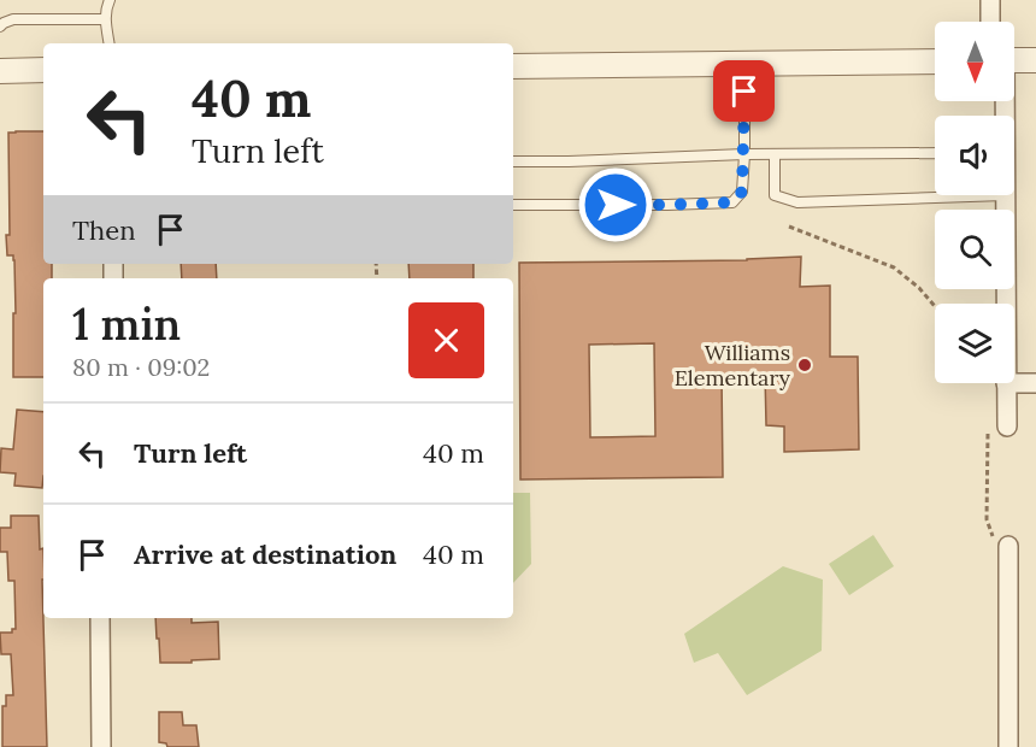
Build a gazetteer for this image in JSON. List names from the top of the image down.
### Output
{
  "places": ["Williams Elementary"],
  "north": "bottom",
  "page": {
    "turn": ["40 m", "Turn left"],
    "then": "Then",
    "heading": ["1 min", "80 m · 09:02"],
    "list": [
      {
        "name": "Turn left",
        "value": "40 m"
      },
      {
        "name": "Arrive at destination",
        "value": "40 m"
      }
    ]
  }
}
